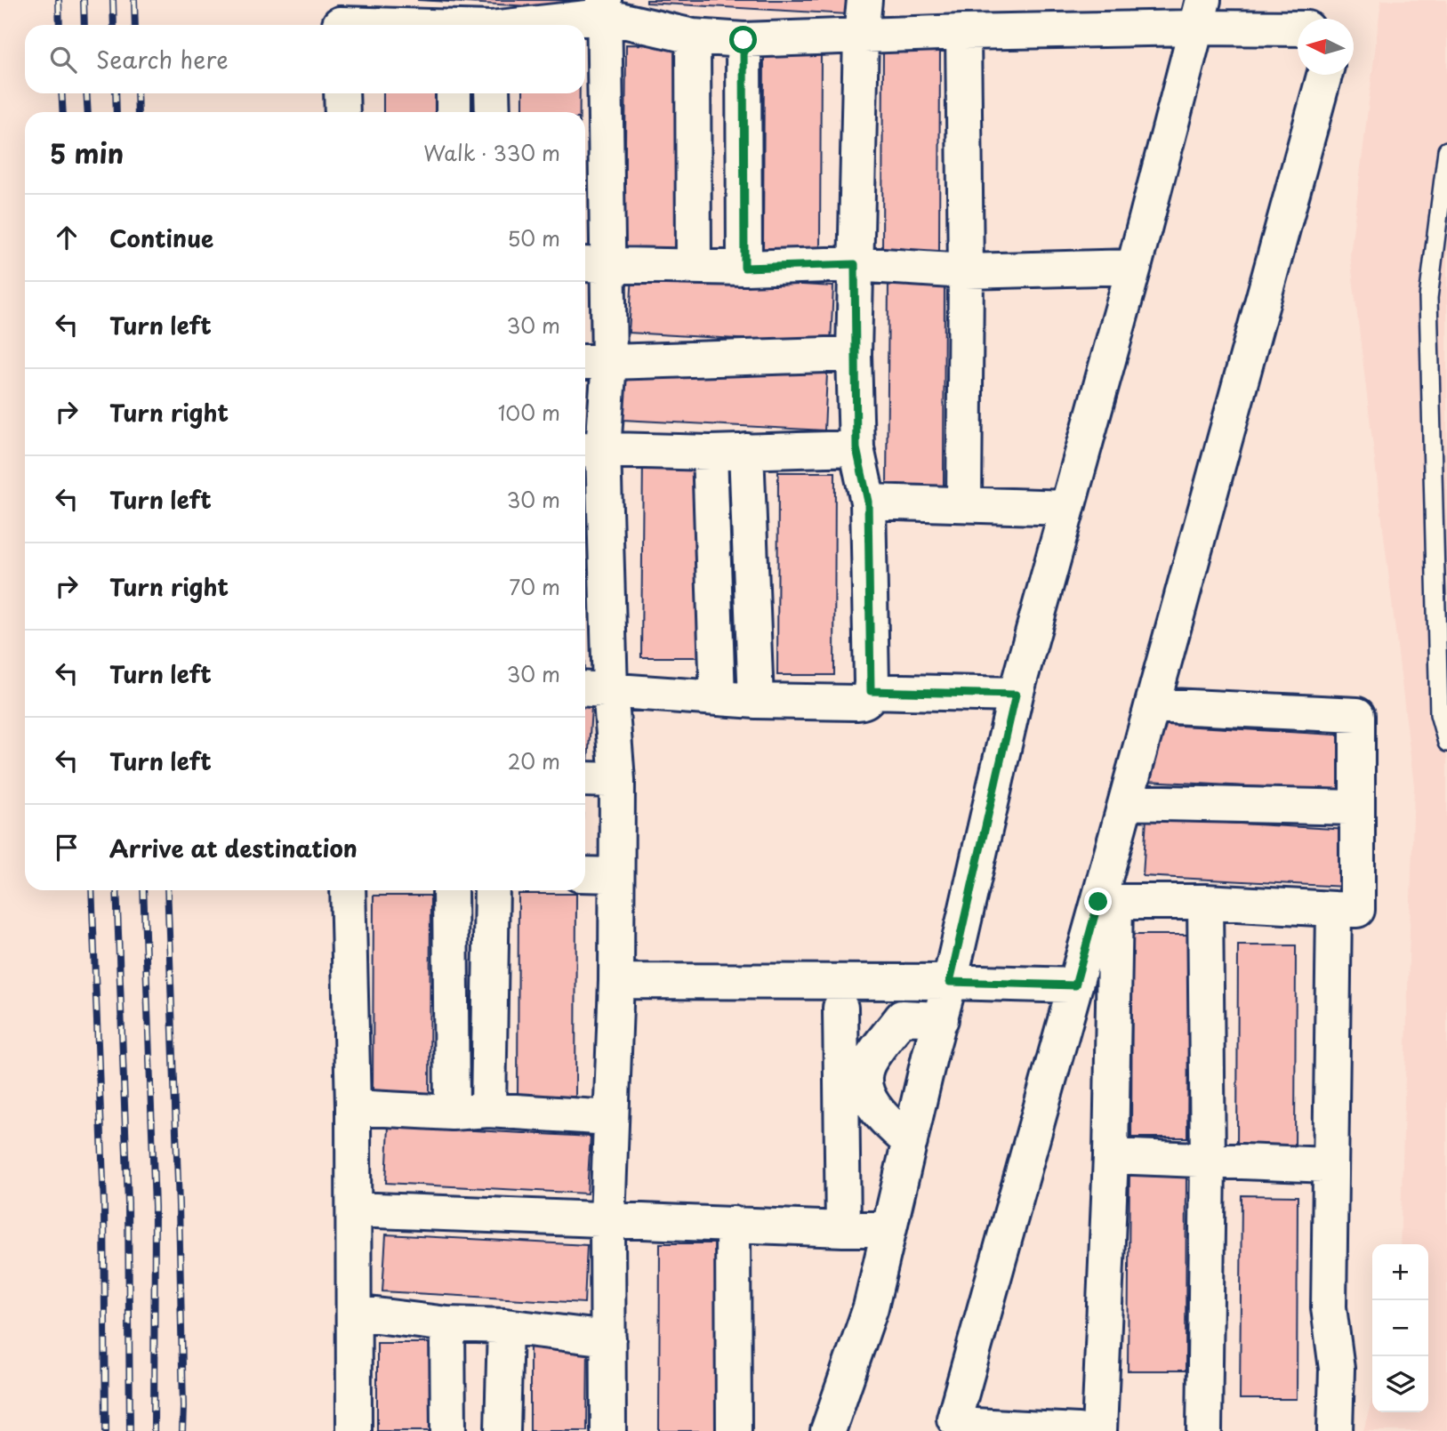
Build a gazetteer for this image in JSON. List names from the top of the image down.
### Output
{
  "north": "left",
  "page": {
    "search": "Search here",
    "heading": ["5 min", "Walk · 330 m"],
    "list": [
      ["Continue", "50 m"],
      ["Turn left", "30 m"],
      ["Turn right", "100 m"],
      ["Turn left", "30 m"],
      ["Turn right", "70 m"],
      ["Turn left", "30 m"],
      ["Turn left", "20 m"],
      "Arrive at destination"
    ],
    "map_buttons": ["+", "−"]
  }
}
